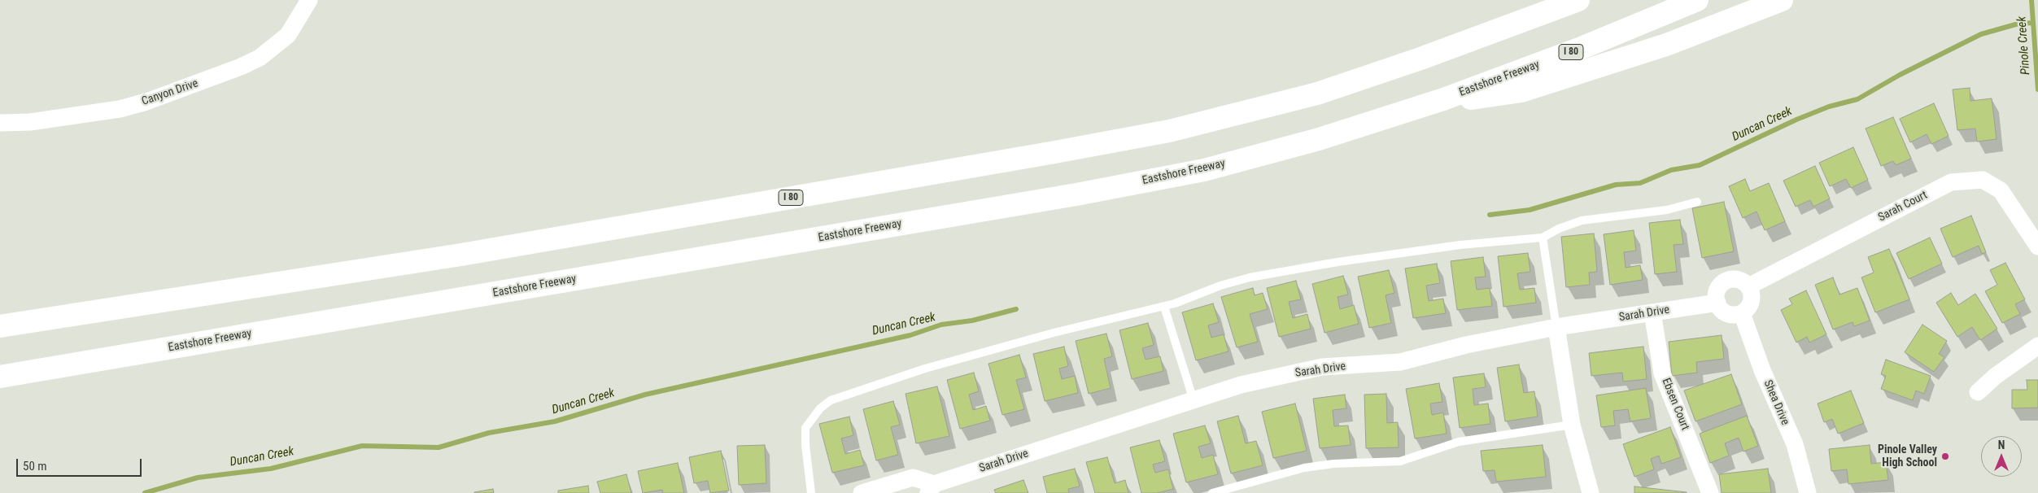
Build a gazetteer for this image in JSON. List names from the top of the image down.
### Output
{
  "streets": {
    "highway": ["I 80", "Eastshore Freeway"],
    "street": [
      "Canyon Drive",
      "Sarah Court",
      "Sarah Drive",
      "Shea Drive",
      "Ebsen Court"
    ]
  },
  "crossings": [
    ["Sarah Court", "Sarah Drive"],
    ["Sarah Court", "Shea Drive"],
    ["Sarah Drive", "Shea Drive"],
    ["Sarah Drive", "Ebsen Court"]
  ],
  "water": ["Pinole Creek", "Duncan Creek"],
  "places": ["Pinole Valley High School"],
  "scale_bar": "50 m",
  "north": "top"
}
